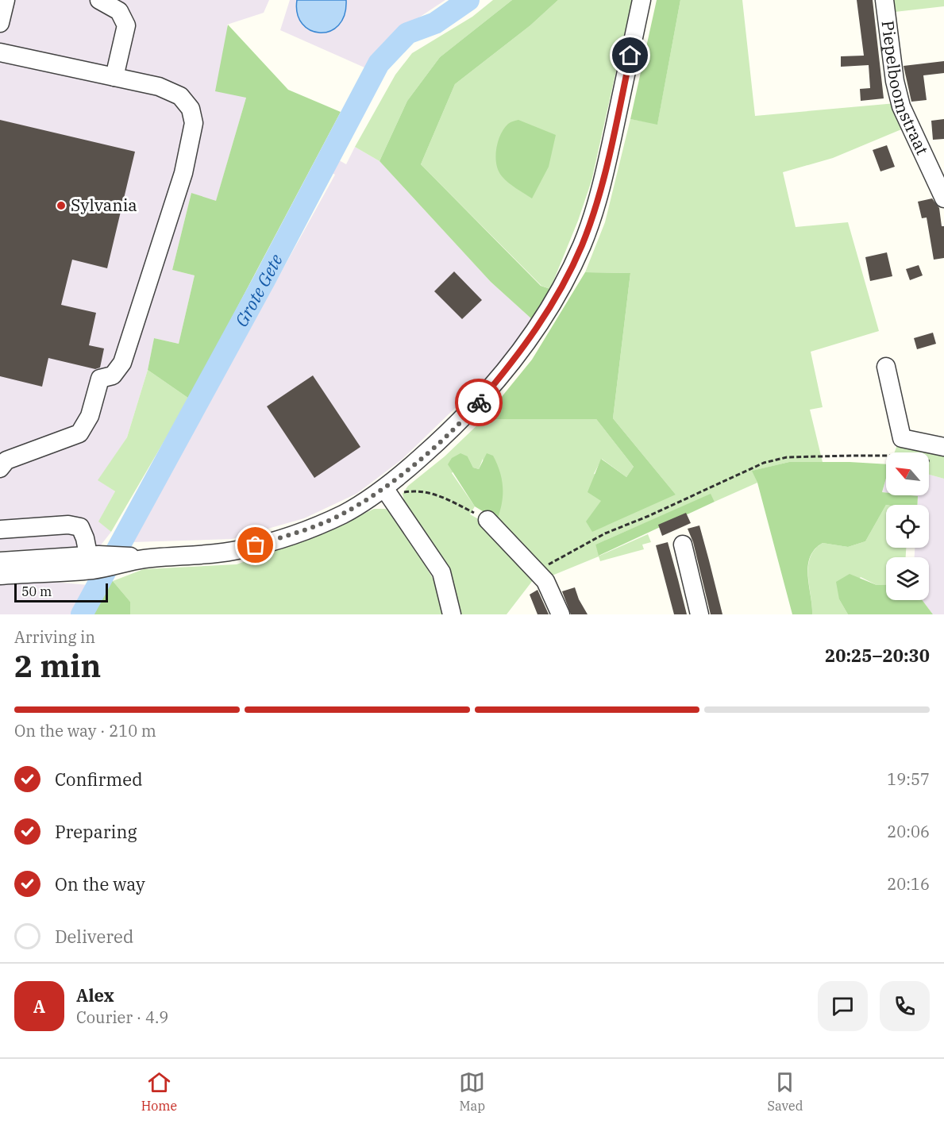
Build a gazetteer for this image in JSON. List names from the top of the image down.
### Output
{
  "streets": {
    "street": ["Piepelboomstraat"]
  },
  "water": ["Grote Gete"],
  "places": ["Sylvania"],
  "scale_bar": "50 m",
  "north": "top left",
  "page": {
    "scale": "50 m",
    "heading": ["2 min", "Arriving in", "20:25–20:30"],
    "panel": ["Alex", "Courier · 4.9"],
    "bar": "On the way · 210 m",
    "list": [
      ["Confirmed", "19:57"],
      ["Preparing", "20:06"],
      ["On the way", "20:16"],
      "Delivered"
    ],
    "round": "A",
    "tabs": ["Home", "Map", "Saved"]
  }
}
